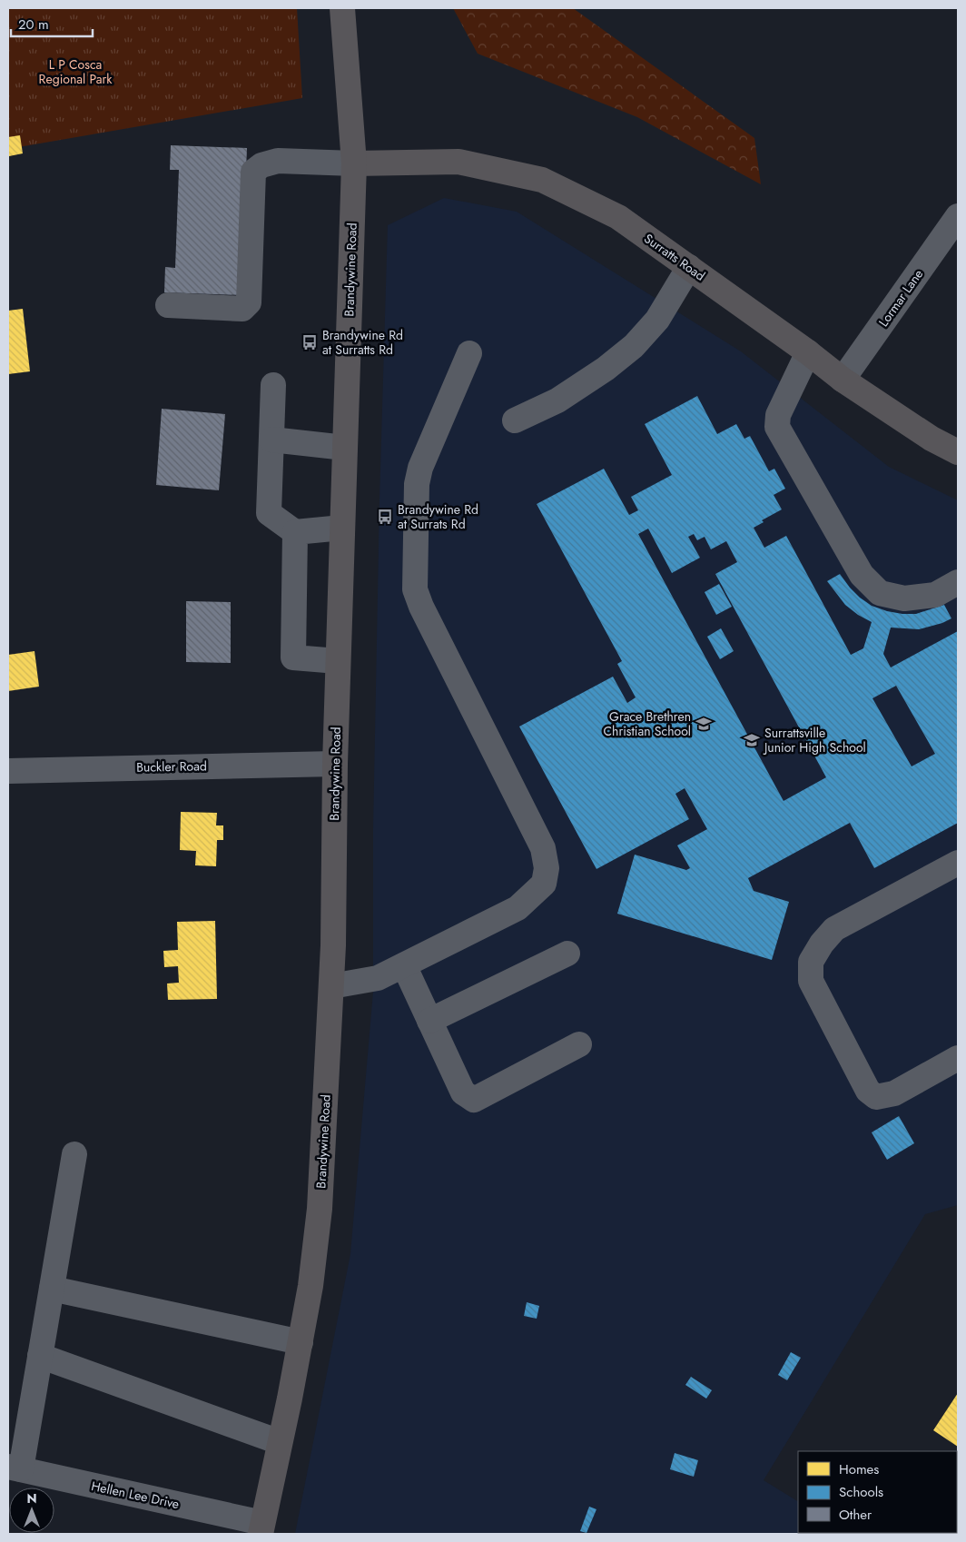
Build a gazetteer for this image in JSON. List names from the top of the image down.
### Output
{
  "streets": {
    "main road": ["Surratts Road", "Brandywine Road"],
    "street": ["Lormar Lane", "Buckler Road", "Hellen Lee Drive"]
  },
  "crossings": [
    ["Surratts Road", "Brandywine Road"],
    ["Surratts Road", "Lormar Lane"],
    ["Brandywine Road", "Buckler Road"],
    ["Brandywine Road", "Hellen Lee Drive"]
  ],
  "parks": ["L P Cosca Regional Park"],
  "places": {
    "bus stop": ["Brandywine Rd at Surratts Rd", "Brandywine Rd at Surrats Rd"],
    "school or university": ["Grace Brethren Christian School", "Surrattsville Junior High School"]
  },
  "legend": ["Homes", "Schools", "Other"],
  "scale_bar": "20 m",
  "north": "top"
}
